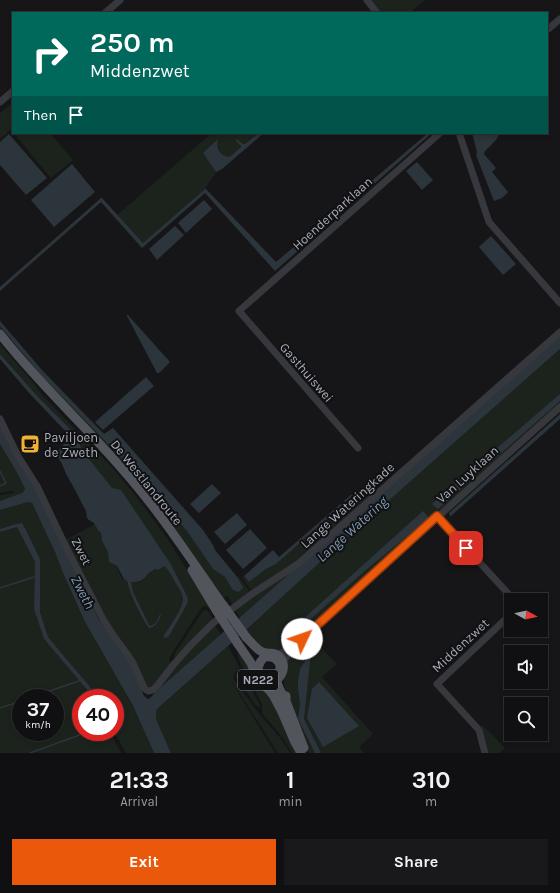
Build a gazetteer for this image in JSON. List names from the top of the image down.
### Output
{
  "streets": {
    "main road": ["De Westlandroute", "N222"],
    "street": [
      "Hoenderparklaan",
      "Gasthuiswei",
      "Van Luyklaan",
      "Lange Wateringkade",
      "Zwet",
      "Middenzwet"
    ]
  },
  "crossings": [
    ["Hoenderparklaan", "Gasthuiswei"],
    ["Van Luyklaan", "De Westlandroute"],
    ["Van Luyklaan", "N222"],
    ["De Westlandroute", "N222"],
    ["Lange Wateringkade", "Zwet"]
  ],
  "water": ["Lange Watering", "Zweth"],
  "places": {
    "cafe": ["Paviljoen de Zweth"]
  },
  "north": "right",
  "page": {
    "turn": ["250 m", "Middenzwet"],
    "then": "Then",
    "speed": "37 km/h",
    "limit": "40",
    "eta": [
      "21:33",
      "Arrival",
      "1",
      "min",
      "310",
      "m"
    ],
    "buttons": ["Exit", "Share"]
  }
}
